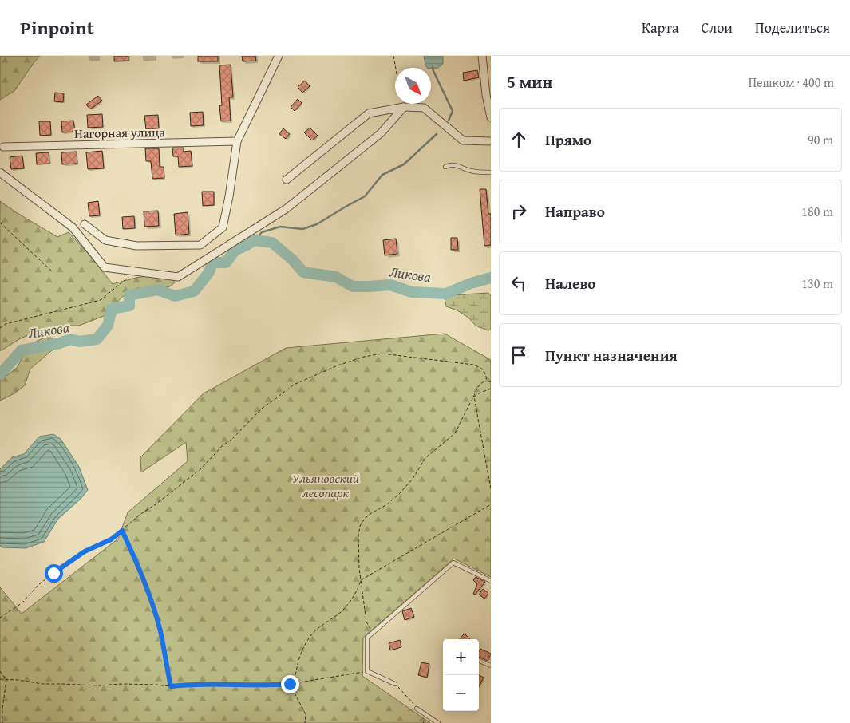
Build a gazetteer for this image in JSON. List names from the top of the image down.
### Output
{
  "streets": {
    "street": ["Нагорная улица"]
  },
  "water": ["Ликова"],
  "parks": ["Ульяновский лесопарк"],
  "north": "bottom right",
  "page": {
    "header": "Pinpoint",
    "nav": ["Карта", "Слои", "Поделиться"],
    "heading": ["5 мин", "Пешком · 400 m"],
    "list": [
      ["Прямо", "90 m"],
      ["Направо", "180 m"],
      ["Налево", "130 m"],
      "Пункт назначения"
    ],
    "map_buttons": ["+", "−"]
  }
}
